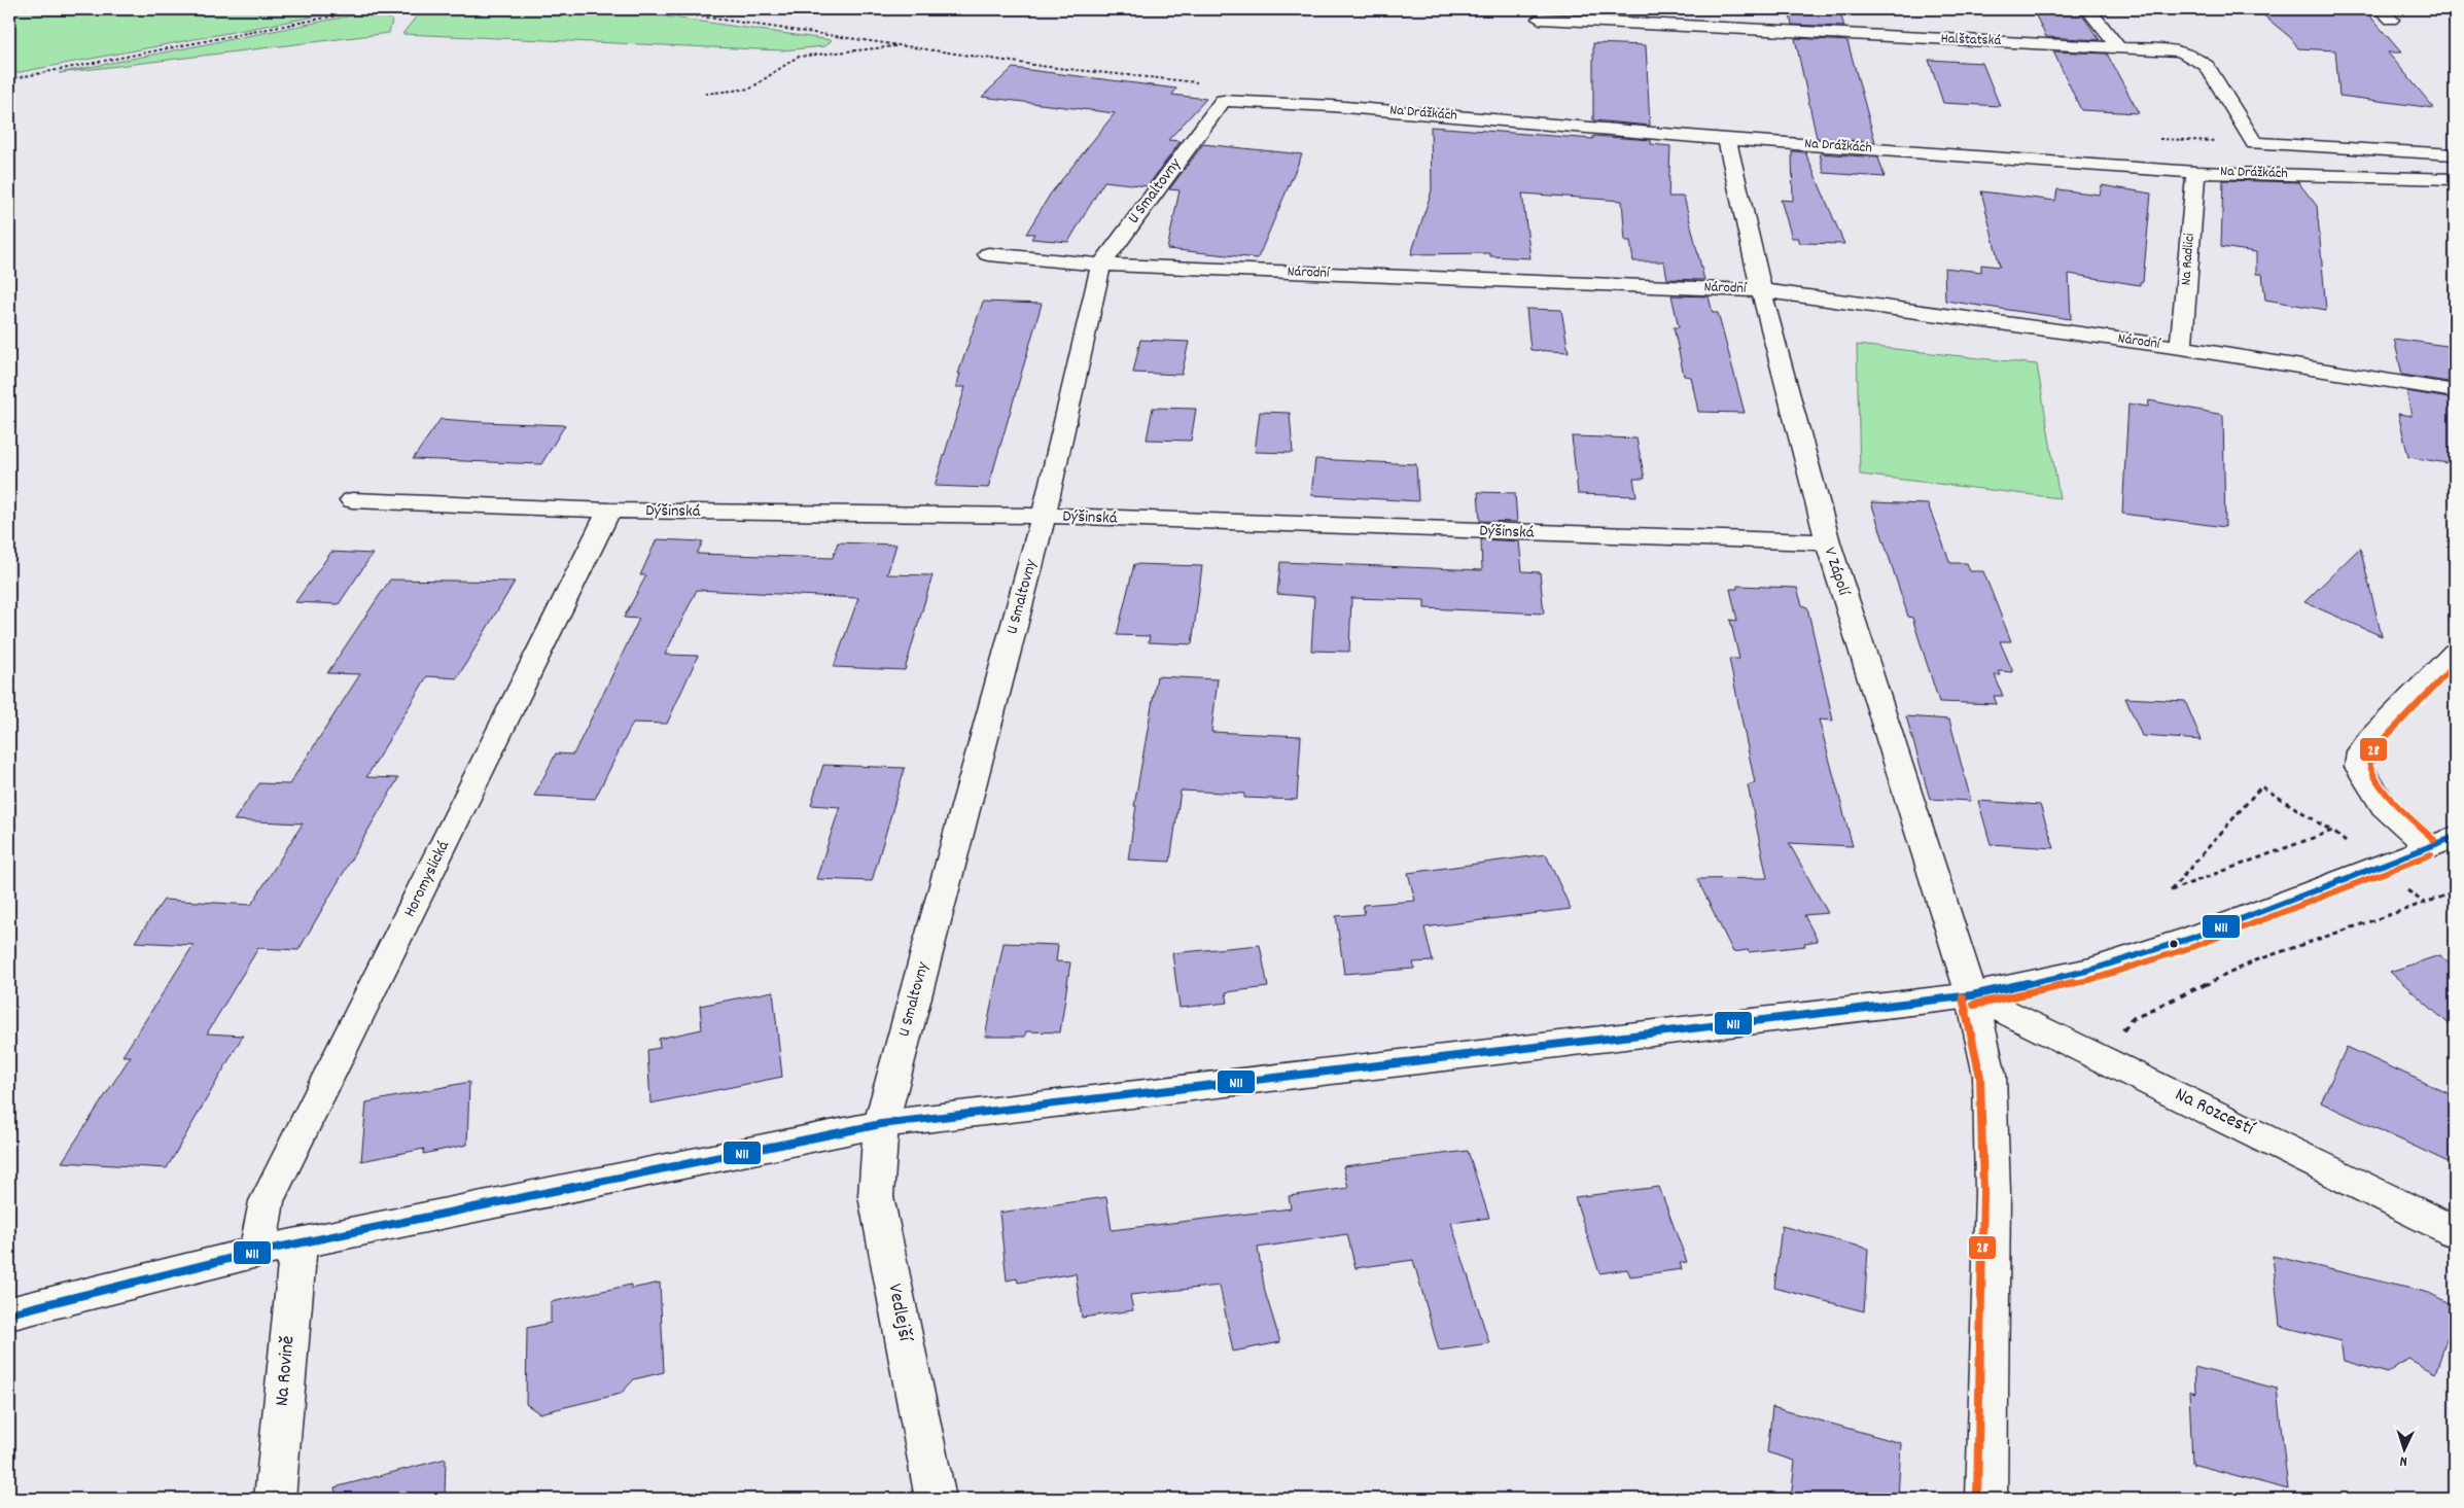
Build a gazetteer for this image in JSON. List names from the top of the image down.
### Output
{
  "streets": {
    "street": [
      "Halštatská",
      "Na Drážkách",
      "U Smaltovny",
      "Na Radlici",
      "Národní",
      "Dýšinská",
      "V Zápolí",
      "Horomyslická",
      "Na Rozcestí",
      "Vedlejší",
      "Na Rovině"
    ]
  },
  "crossings": [
    ["Na Drážkách", "U Smaltovny"],
    ["Na Drážkách", "Na Radlici"],
    ["Na Drážkách", "V Zápolí"],
    ["U Smaltovny", "Národní"],
    ["U Smaltovny", "Dýšinská"],
    ["U Smaltovny", "Vedlejší"],
    ["Na Radlici", "Národní"],
    ["Národní", "V Zápolí"],
    ["Dýšinská", "V Zápolí"],
    ["Dýšinská", "Horomyslická"],
    ["V Zápolí", "Na Rozcestí"]
  ],
  "lines": ["transit line 28", "transit line N11"],
  "north": "bottom"
}
